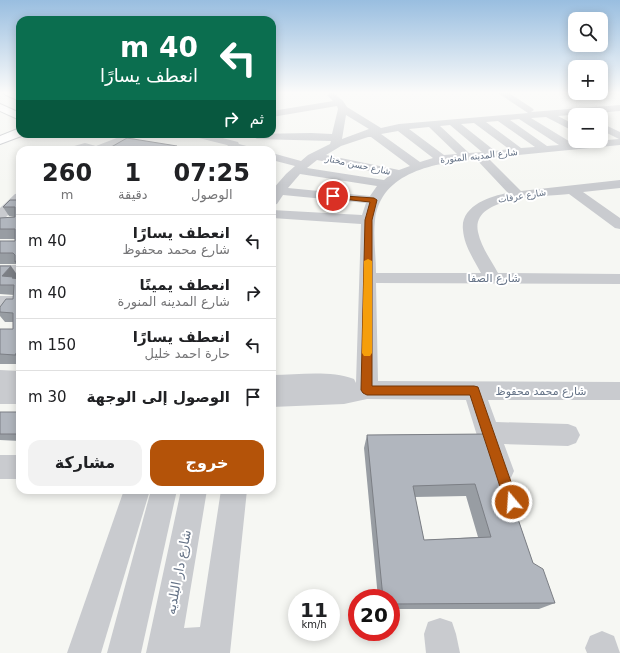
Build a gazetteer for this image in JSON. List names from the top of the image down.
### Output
{
  "streets": {
    "street": [
      "شارع المدينه المنورة",
      "شارع حسن مختار",
      "شارع عرفات",
      "شارع الصفا",
      "شارع محمد محفوظ",
      "شارع دار البلديه"
    ]
  },
  "crossings": [
    ["شارع المدينه المنورة", "شارع حسن مختار"],
    ["شارع المدينه المنورة", "شارع الصفا"],
    ["شارع المدينه المنورة", "شارع محمد محفوظ"],
    ["شارع عرفات", "شارع الصفا"]
  ],
  "page": {
    "map_buttons": ["+", "−"],
    "turn": ["40 m", "انعطف يسارًا"],
    "then": "ثم",
    "eta": [
      "07:25",
      "الوصول",
      "1",
      "دقيقة",
      "260",
      "m"
    ],
    "list": [
      {
        "name": "انعطف يسارًا",
        "note": "شارع محمد محفوظ",
        "value": "40 m"
      },
      {
        "name": "انعطف يمينًا",
        "note": "شارع المدينه المنورة",
        "value": "40 m"
      },
      {
        "name": "انعطف يسارًا",
        "note": "حارة احمد خليل",
        "value": "150 m"
      },
      {
        "name": "الوصول إلى الوجهة",
        "value": "30 m"
      }
    ],
    "buttons": ["خروج", "مشاركة"],
    "speed": "11 km/h",
    "limit": "20"
  }
}
